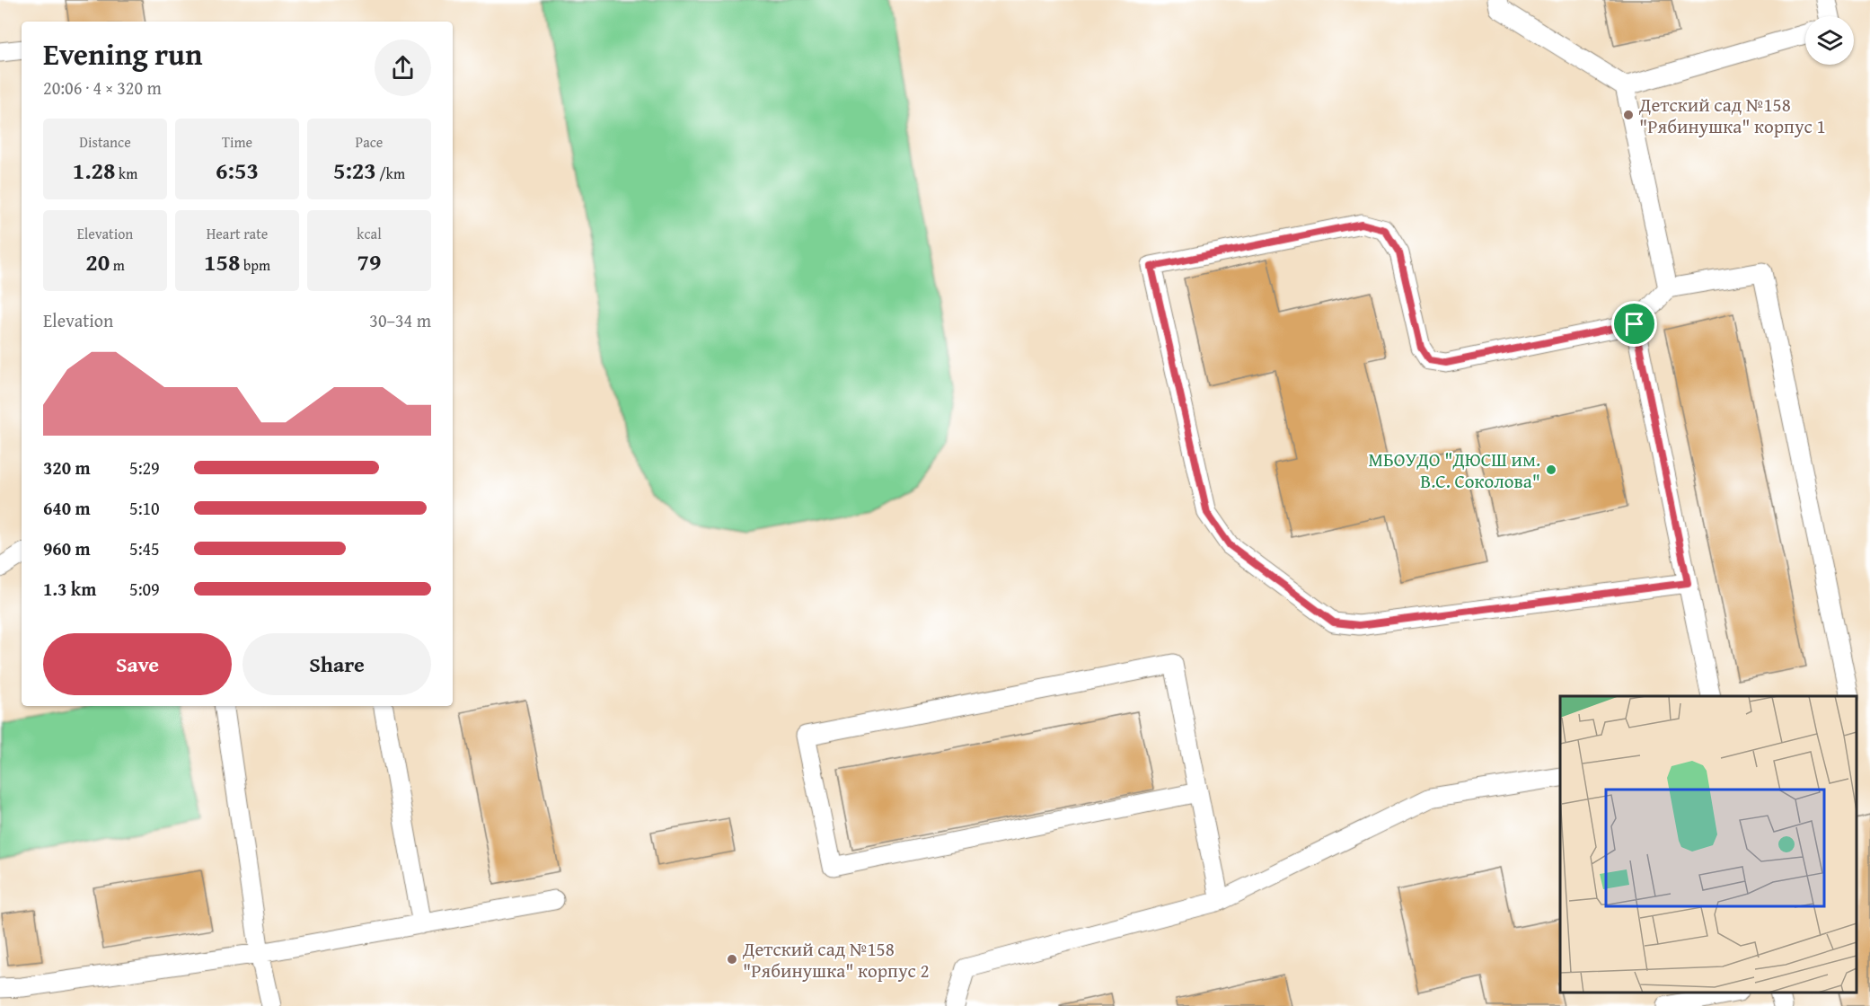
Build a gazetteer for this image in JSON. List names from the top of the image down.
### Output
{
  "places": ["Детский сад №158 \"Рябинушка\" корпус 1", "МБОУДО \"ДЮСШ им. В.С. Соколова\"", "Детский сад №158 \"Рябинушка\" корпус 2"],
  "page": {
    "heading": ["Evening run", "20:06 · 4 × 320 m"],
    "stats": [
      ["Distance", "1.28 km"],
      ["Time", "6:53"],
      ["Pace", "5:23 /km"],
      ["Elevation", "20 m"],
      ["Heart rate", "158 bpm"],
      ["kcal", "79"]
    ],
    "chart": ["Elevation", "30–34 m"],
    "list": [
      {
        "name": "320 m",
        "note": "5:29"
      },
      {
        "name": "640 m",
        "note": "5:10"
      },
      {
        "name": "960 m",
        "note": "5:45"
      },
      {
        "name": "1.3 km",
        "note": "5:09"
      }
    ],
    "buttons": ["Save", "Share"]
  }
}
